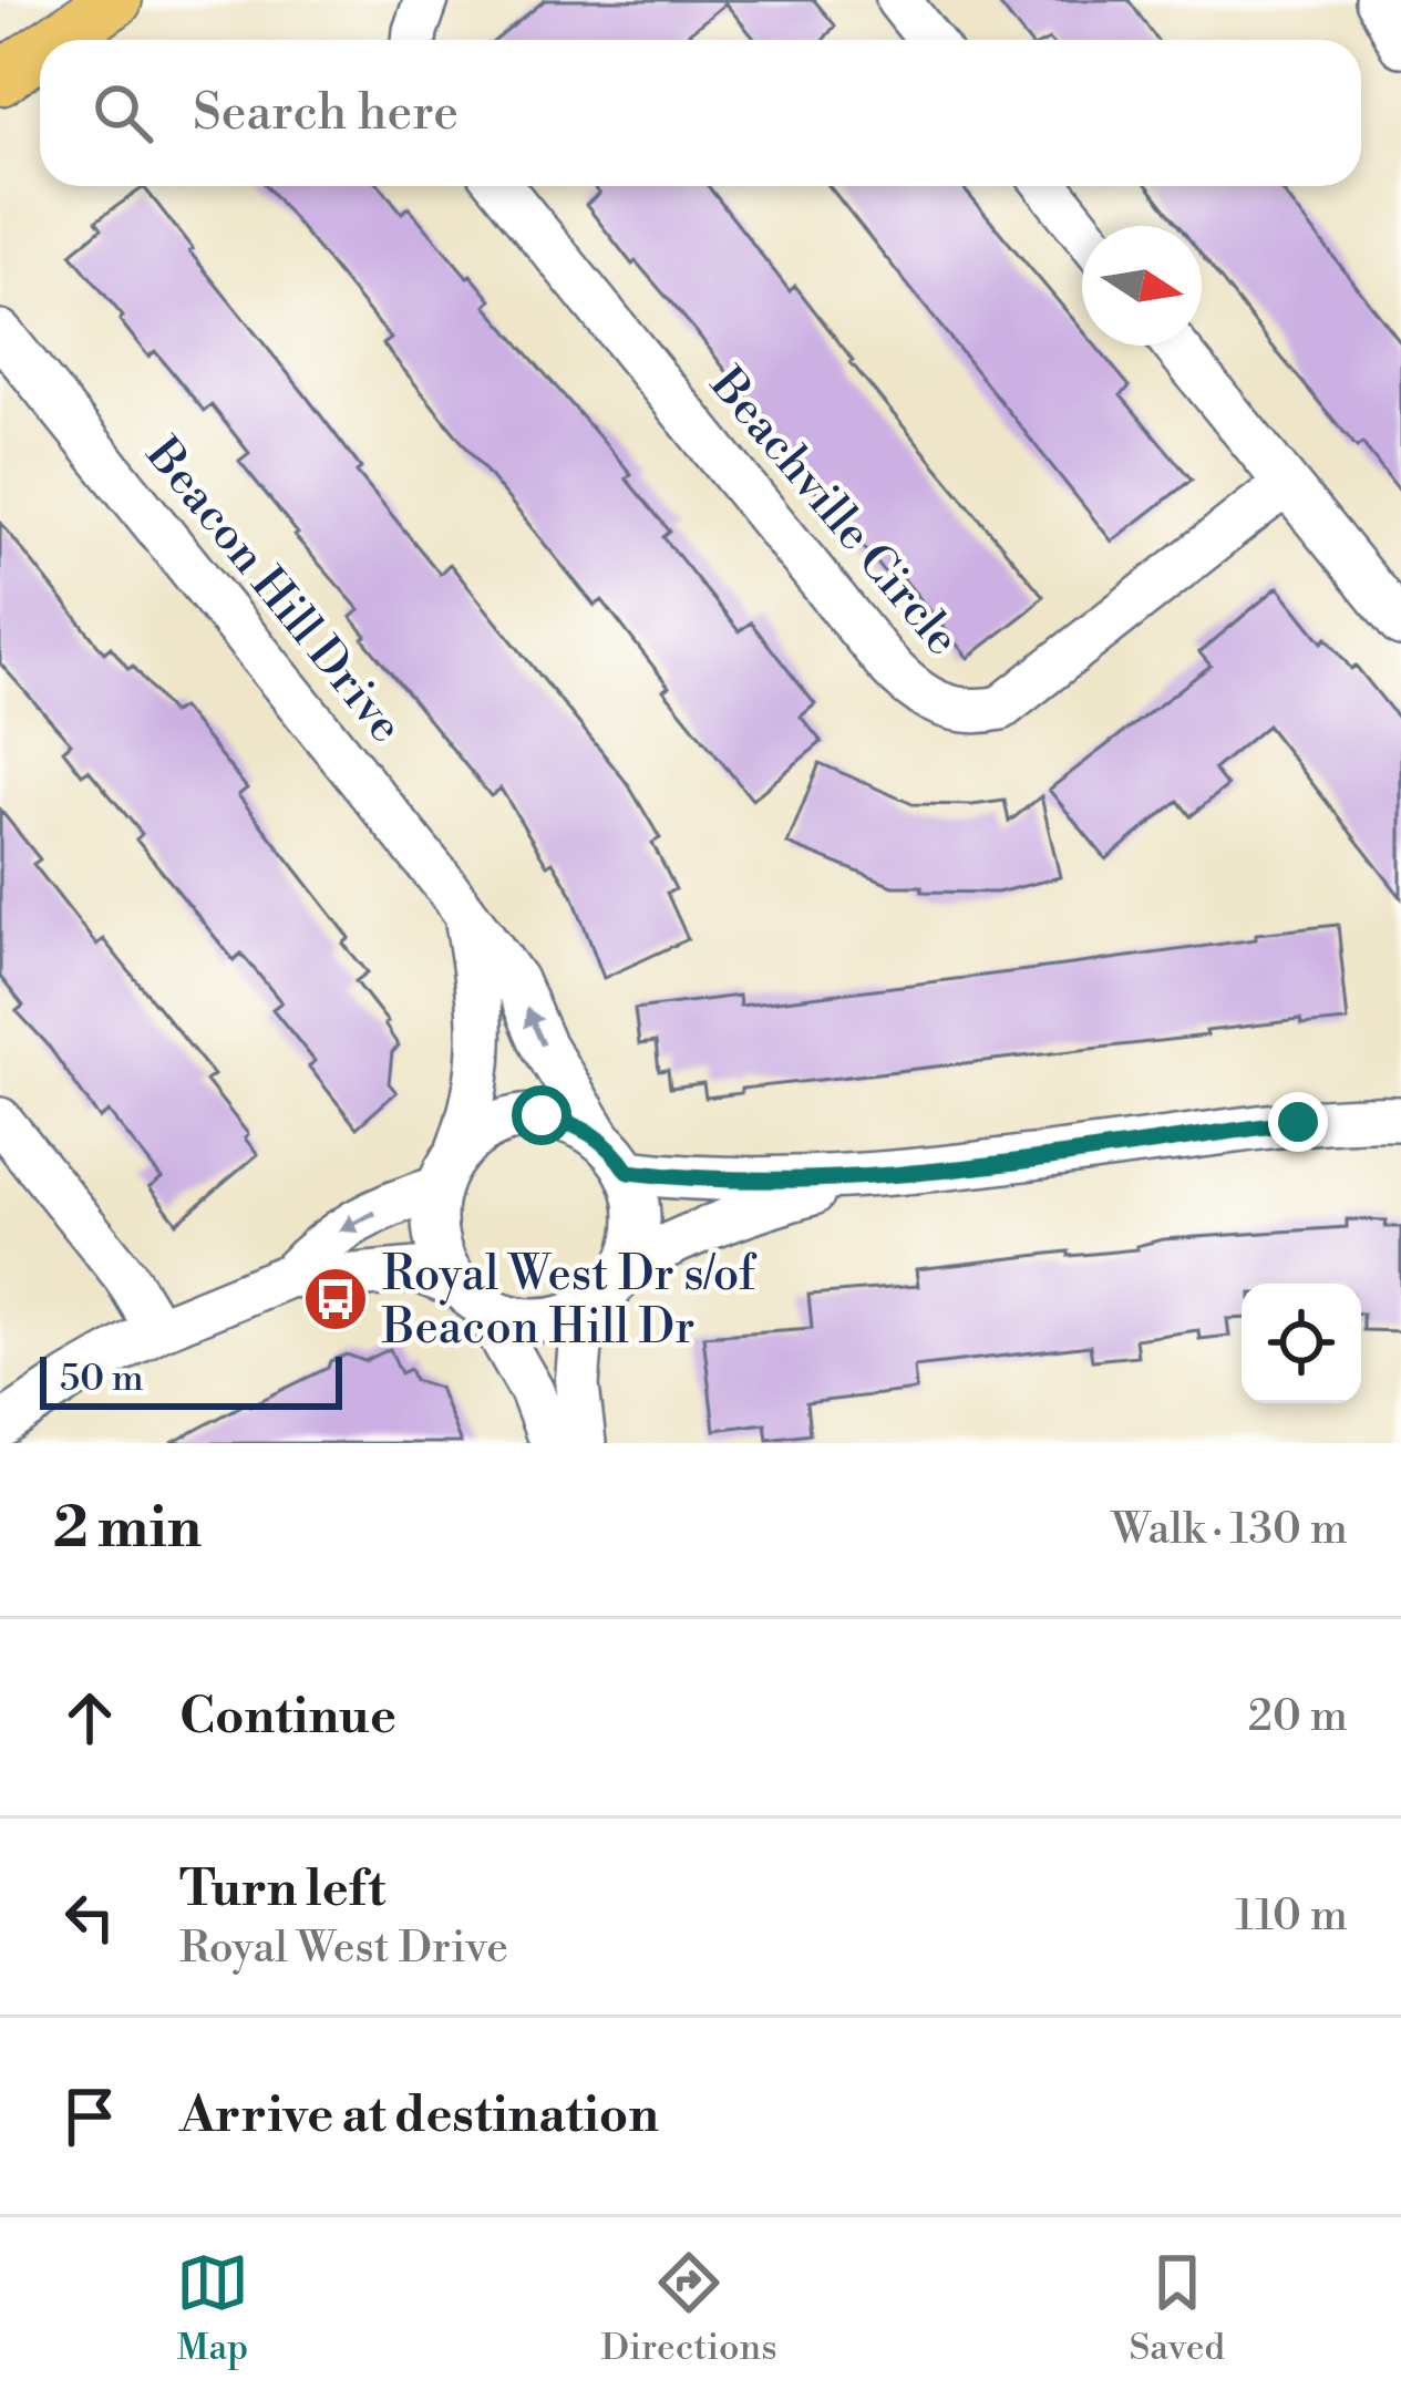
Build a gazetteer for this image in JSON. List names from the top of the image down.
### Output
{
  "streets": {
    "street": ["Beachville Circle", "Beacon Hill Drive"]
  },
  "places": {
    "bus stop": ["Royal West Dr s/of Beacon Hill Dr"]
  },
  "scale_bar": "50 m",
  "north": "right",
  "page": {
    "search": "Search here",
    "scale": "50 m",
    "heading": ["2 min", "Walk · 130 m"],
    "list": [
      ["Continue", "20 m"],
      ["Turn left", "Royal West Drive", "110 m"],
      "Arrive at destination"
    ],
    "nav": ["Map", "Directions", "Saved"]
  }
}
